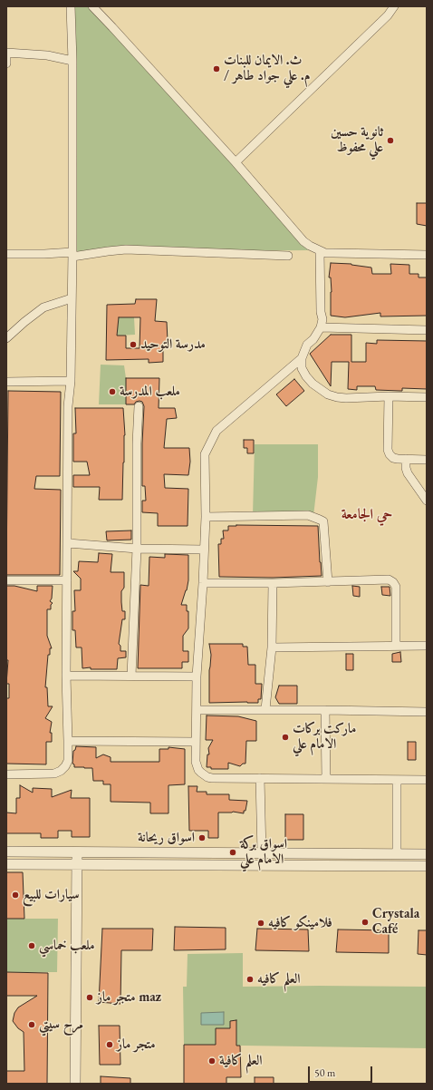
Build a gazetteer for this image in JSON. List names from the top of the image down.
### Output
{
  "districts": ["حي الجامعة"],
  "places": [
    "ث. الايمان للبنات / م. علي جواد طاهر",
    "ثانوية حسين علي محفوظ",
    "مدرسة التوحيد",
    "ملعب المدرسة",
    "ماركت بركات الامام علي",
    "اسواق ريحانة",
    "اسواق بركة الامام علي",
    "سيارات للبيع",
    "Crystala Café",
    "فلامينكو كافيه",
    "ملعب خماسي",
    "العلم كافيه",
    "متجر ماز maz",
    "مرح سيتي",
    "متجر ماز",
    "العلم كافية"
  ],
  "scale_bar": "50 m"
}
